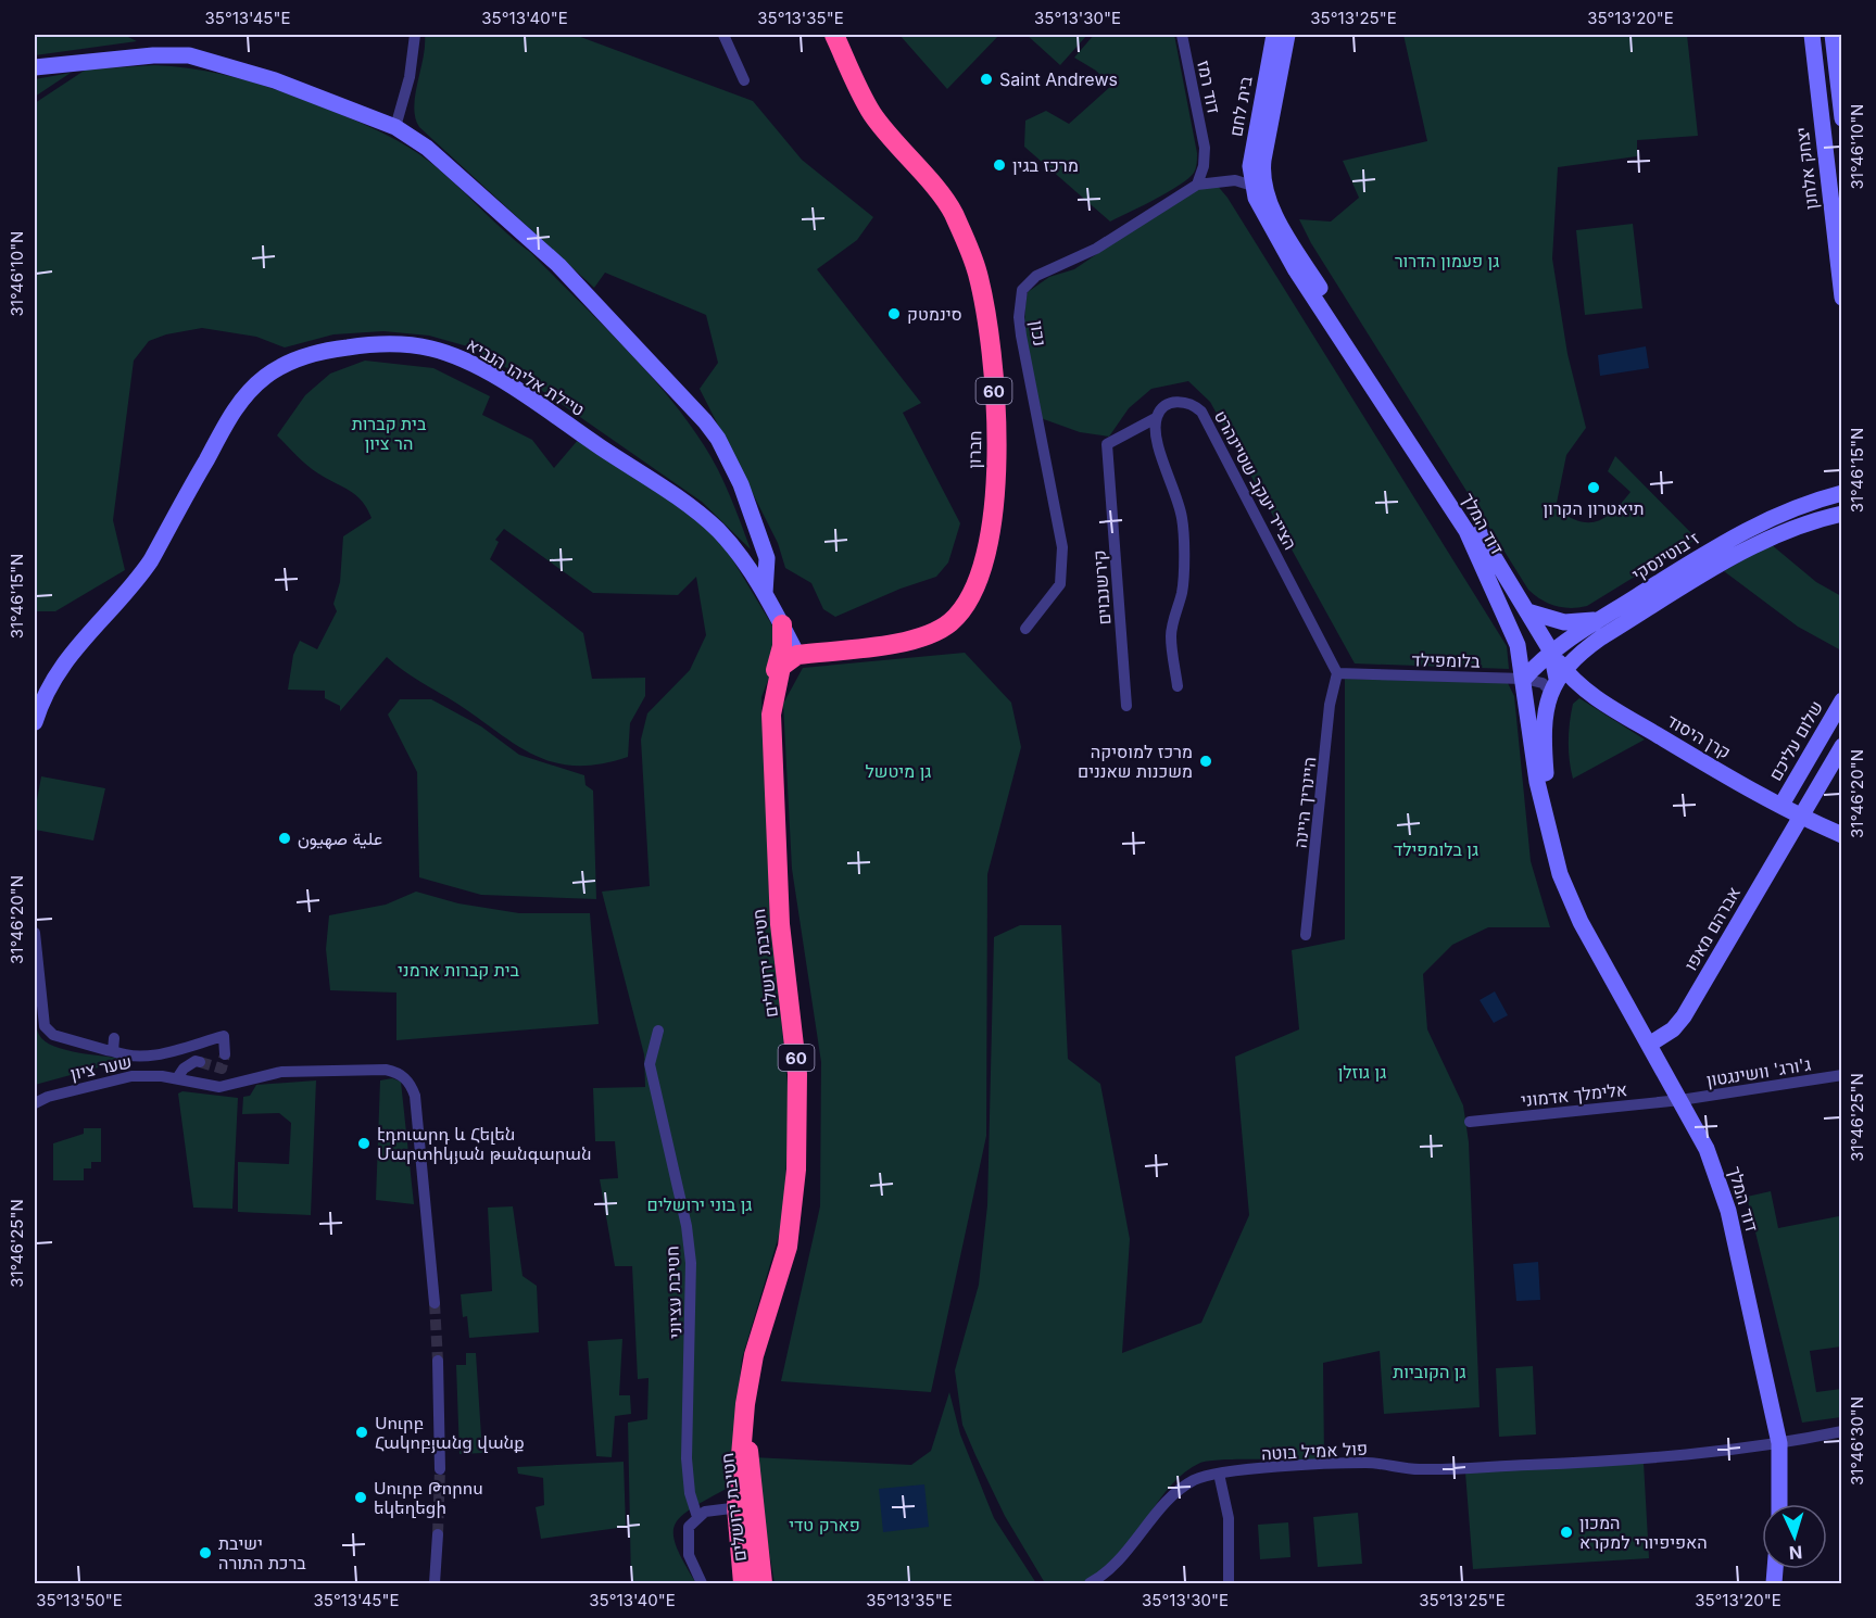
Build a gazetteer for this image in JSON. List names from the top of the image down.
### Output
{
  "streets": {
    "highway": ["60", "חברון", "חטיבת ירושלים"],
    "street": [
      "דוד רמז",
      "בית לחם",
      "יצחק אלחנן",
      "נכון",
      "טיילת אליהו הנביא",
      "הצייר יעקב שטיינהרט",
      "דוד המלך",
      "ז'בוטינסקי",
      "קירשנבוים",
      "בלומפילד",
      "קרן היסוד",
      "שלום עליכם",
      "היינריך היינה",
      "אברהם מאפו",
      "שער ציון",
      "ג'ורג' וושינגטון",
      "אלימלך אדמוני",
      "חטיבת עציוני",
      "פול אמיל בוטה"
    ]
  },
  "crossings": [
    ["דוד רמז", "נכון"],
    ["בית לחם", "נכון"],
    ["בית לחם", "דוד המלך"],
    ["נכון", "דוד המלך"],
    ["טיילת אליהו הנביא", "חברון"],
    ["טיילת אליהו הנביא", "חטיבת ירושלים"],
    ["חברון", "חטיבת ירושלים"],
    ["הצייר יעקב שטיינהרט", "קירשנבוים"],
    ["הצייר יעקב שטיינהרט", "בלומפילד"],
    ["הצייר יעקב שטיינהרט", "היינריך היינה"],
    ["דוד המלך", "ז'בוטינסקי"],
    ["דוד המלך", "בלומפילד"],
    ["דוד המלך", "קרן היסוד"],
    ["דוד המלך", "אברהם מאפו"],
    ["דוד המלך", "ג'ורג' וושינגטון"],
    ["דוד המלך", "אלימלך אדמוני"],
    ["דוד המלך", "פול אמיל בוטה"],
    ["ז'בוטינסקי", "בלומפילד"],
    ["ז'בוטינסקי", "קרן היסוד"],
    ["בלומפילד", "קרן היסוד"],
    ["בלומפילד", "היינריך היינה"],
    ["קרן היסוד", "שלום עליכם"],
    ["שלום עליכם", "אברהם מאפו"],
    ["ג'ורג' וושינגטון", "אלימלך אדמוני"]
  ],
  "parks": [
    "גן פעמון הדרור",
    "בית קברות הר ציון",
    "גן מיטשל",
    "גן בלומפילד",
    "בית קברות ארמני",
    "גן גוזלן",
    "גן בוני ירושלים",
    "גן הקוביות",
    "פארק טדי"
  ],
  "places": [
    "Saint Andrews",
    "מרכז בגין",
    "סינמטק",
    "תיאטרון הקרון",
    "מרכז למוסיקה משכנות שאננים",
    "علية صهيون",
    "էդուարդ և Հելեն Մարտիկյան թանգարան",
    "Սուրբ Հակոբյանց վանք",
    "Սուրբ Թորոս եկեղեցի",
    "המכון האפיפיורי למקרא",
    "ישיבת ברכת התורה"
  ],
  "north": "bottom",
  "coordinates": [
    "35°13'45\"E",
    "35°13'40\"E",
    "35°13'35\"E",
    "35°13'30\"E",
    "35°13'25\"E",
    "35°13'20\"E",
    "31°46'10\"N",
    "31°46'15\"N",
    "31°46'20\"N",
    "31°46'25\"N",
    "31°46'30\"N",
    "35°13'50\"E"
  ]
}
